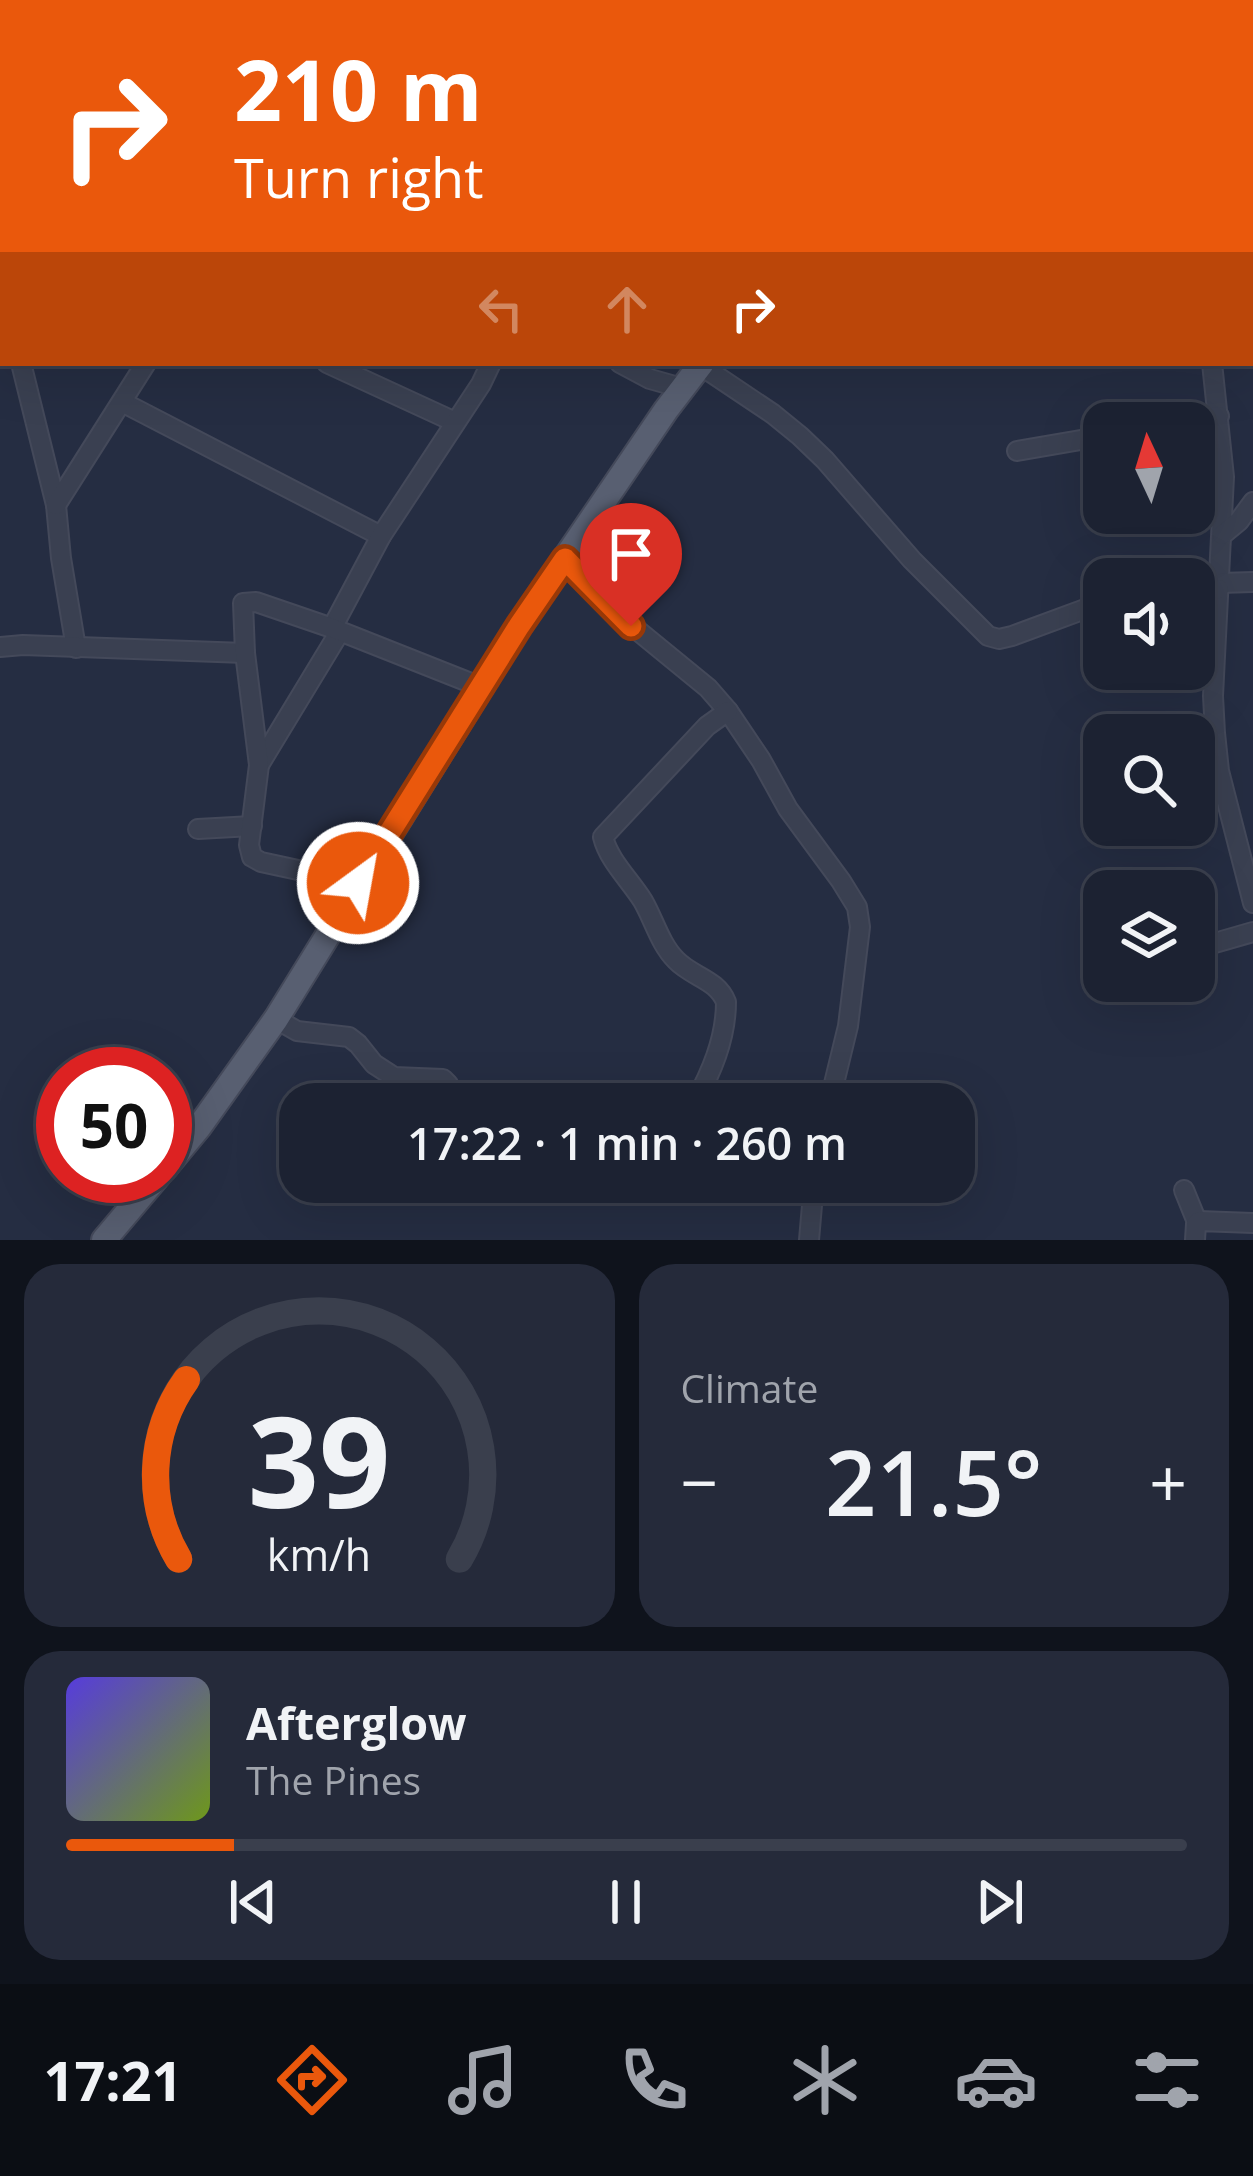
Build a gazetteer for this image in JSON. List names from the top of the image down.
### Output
{
  "north": "top",
  "page": {
    "turn": ["210 m", "Turn right"],
    "limit": "50",
    "trip": "17:22 · 1 min · 260 m",
    "tile": "Climate",
    "heat": ["−", "21.5°", "+"],
    "song": ["Afterglow", "The Pines"],
    "tabs": "17:21",
    "gauge": ["39", "km/h"]
  }
}
